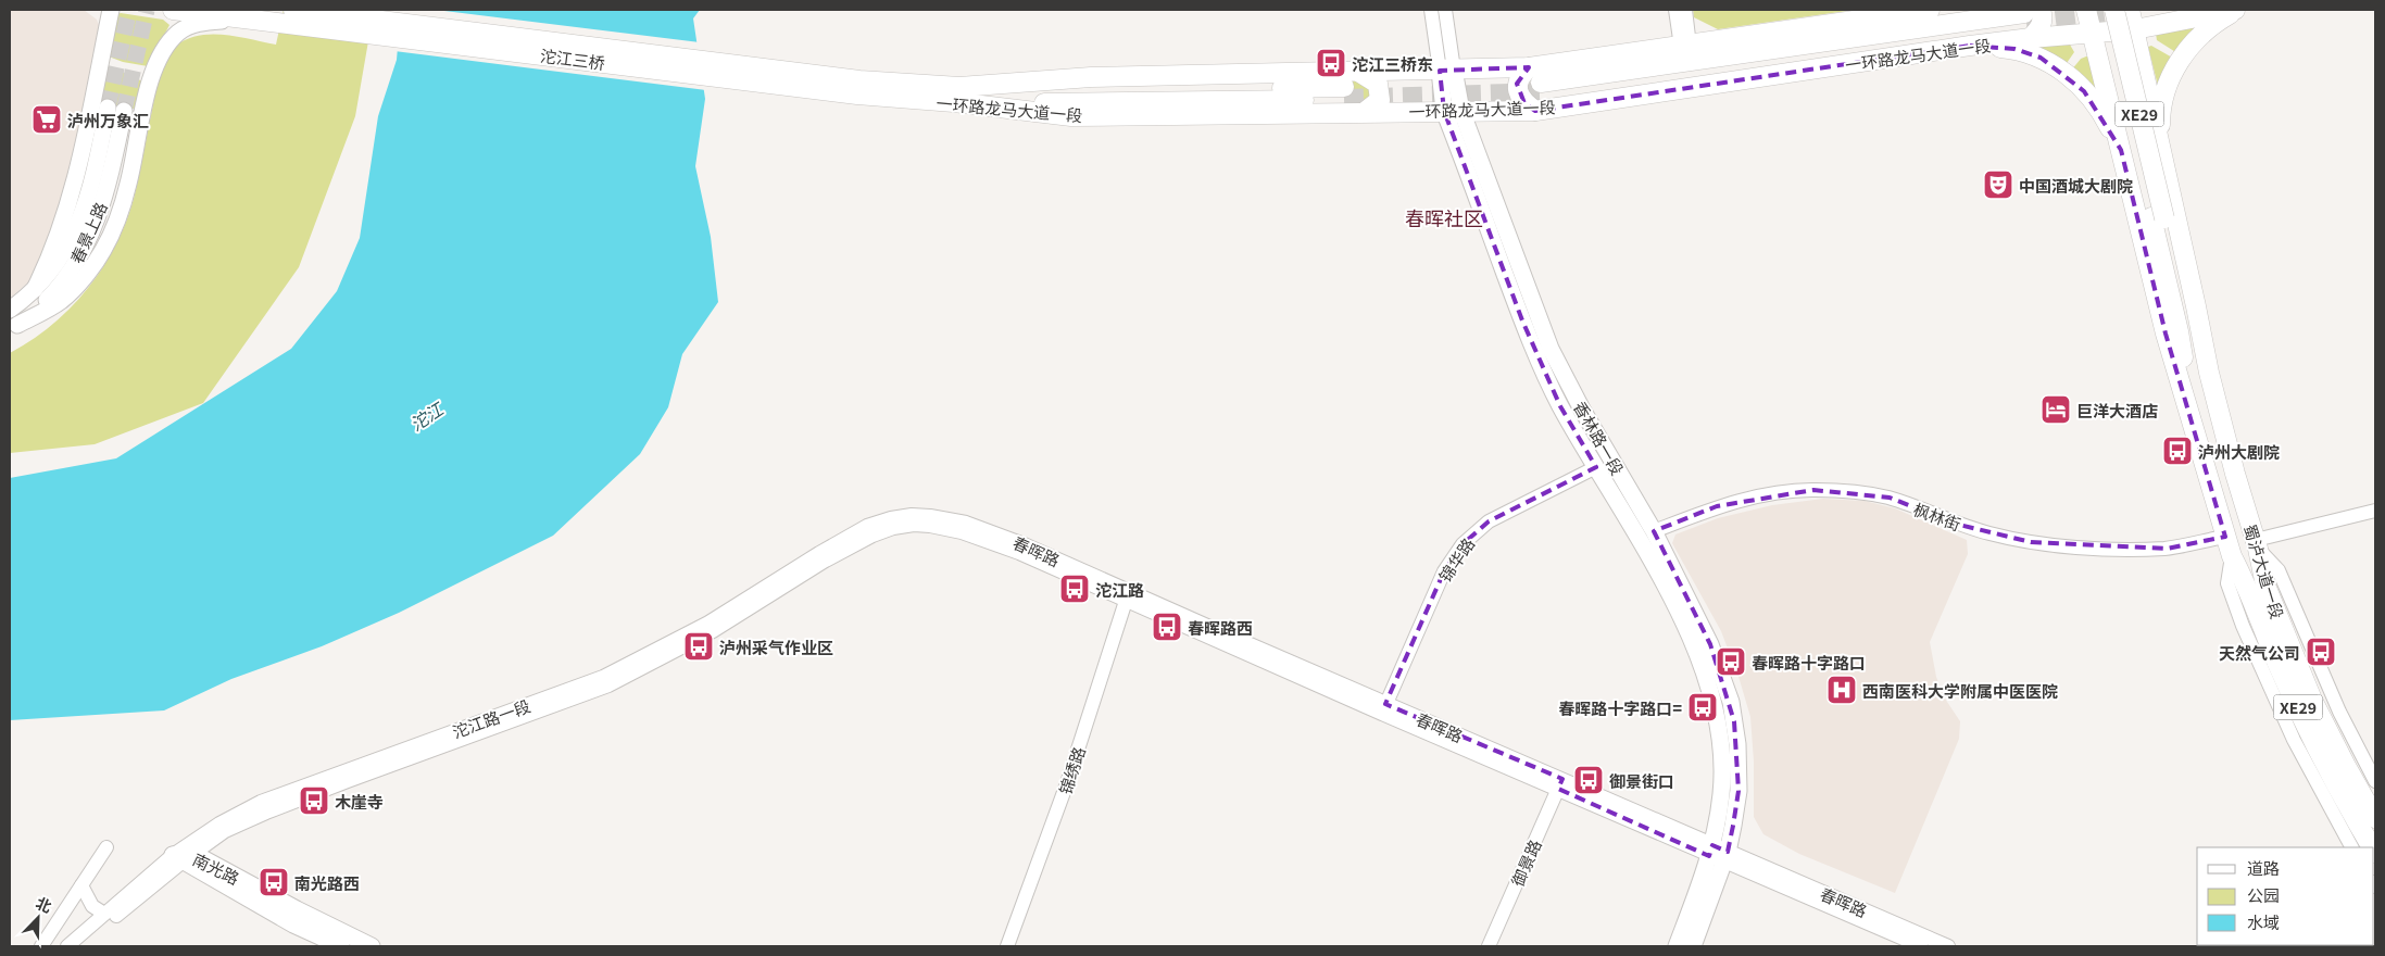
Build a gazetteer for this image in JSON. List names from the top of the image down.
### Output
{
  "streets": {
    "highway": [
      "一环路龙马大道一段",
      "沱江三桥",
      "XE29",
      "蜀泸大道一段"
    ],
    "main road": ["春景上路", "香林路一段", "南光路"],
    "street": [
      "枫林街",
      "春晖路",
      "锦华路",
      "沱江路一段",
      "锦绣路",
      "御景路"
    ]
  },
  "crossings": [
    ["一环路龙马大道一段", "沱江三桥"],
    ["一环路龙马大道一段", "香林路一段"],
    ["XE29", "蜀泸大道一段"],
    ["香林路一段", "枫林街"],
    ["香林路一段", "春晖路"],
    ["香林路一段", "锦华路"],
    ["枫林街", "蜀泸大道一段"],
    ["春晖路", "锦华路"],
    ["春晖路", "沱江路一段"],
    ["春晖路", "锦绣路"],
    ["春晖路", "御景路"],
    ["沱江路一段", "南光路"]
  ],
  "districts": ["春晖社区"],
  "water": ["沱江"],
  "places": {
    "bus stop": [
      "沱江三桥东",
      "泸州大剧院",
      "沱江路",
      "春晖路西",
      "泸州采气作业区",
      "天然气公司",
      "春晖路十字路口",
      "春晖路十字路口=",
      "御景街口",
      "木崖寺",
      "南光路西"
    ],
    "supermarket": ["泸州万象汇"],
    "theatre": ["中国酒城大剧院"],
    "hotel": ["巨洋大酒店"],
    "hospital": ["西南医科大学附属中医医院"]
  },
  "legend": ["道路", "公园", "水域"],
  "north": "top right"
}
